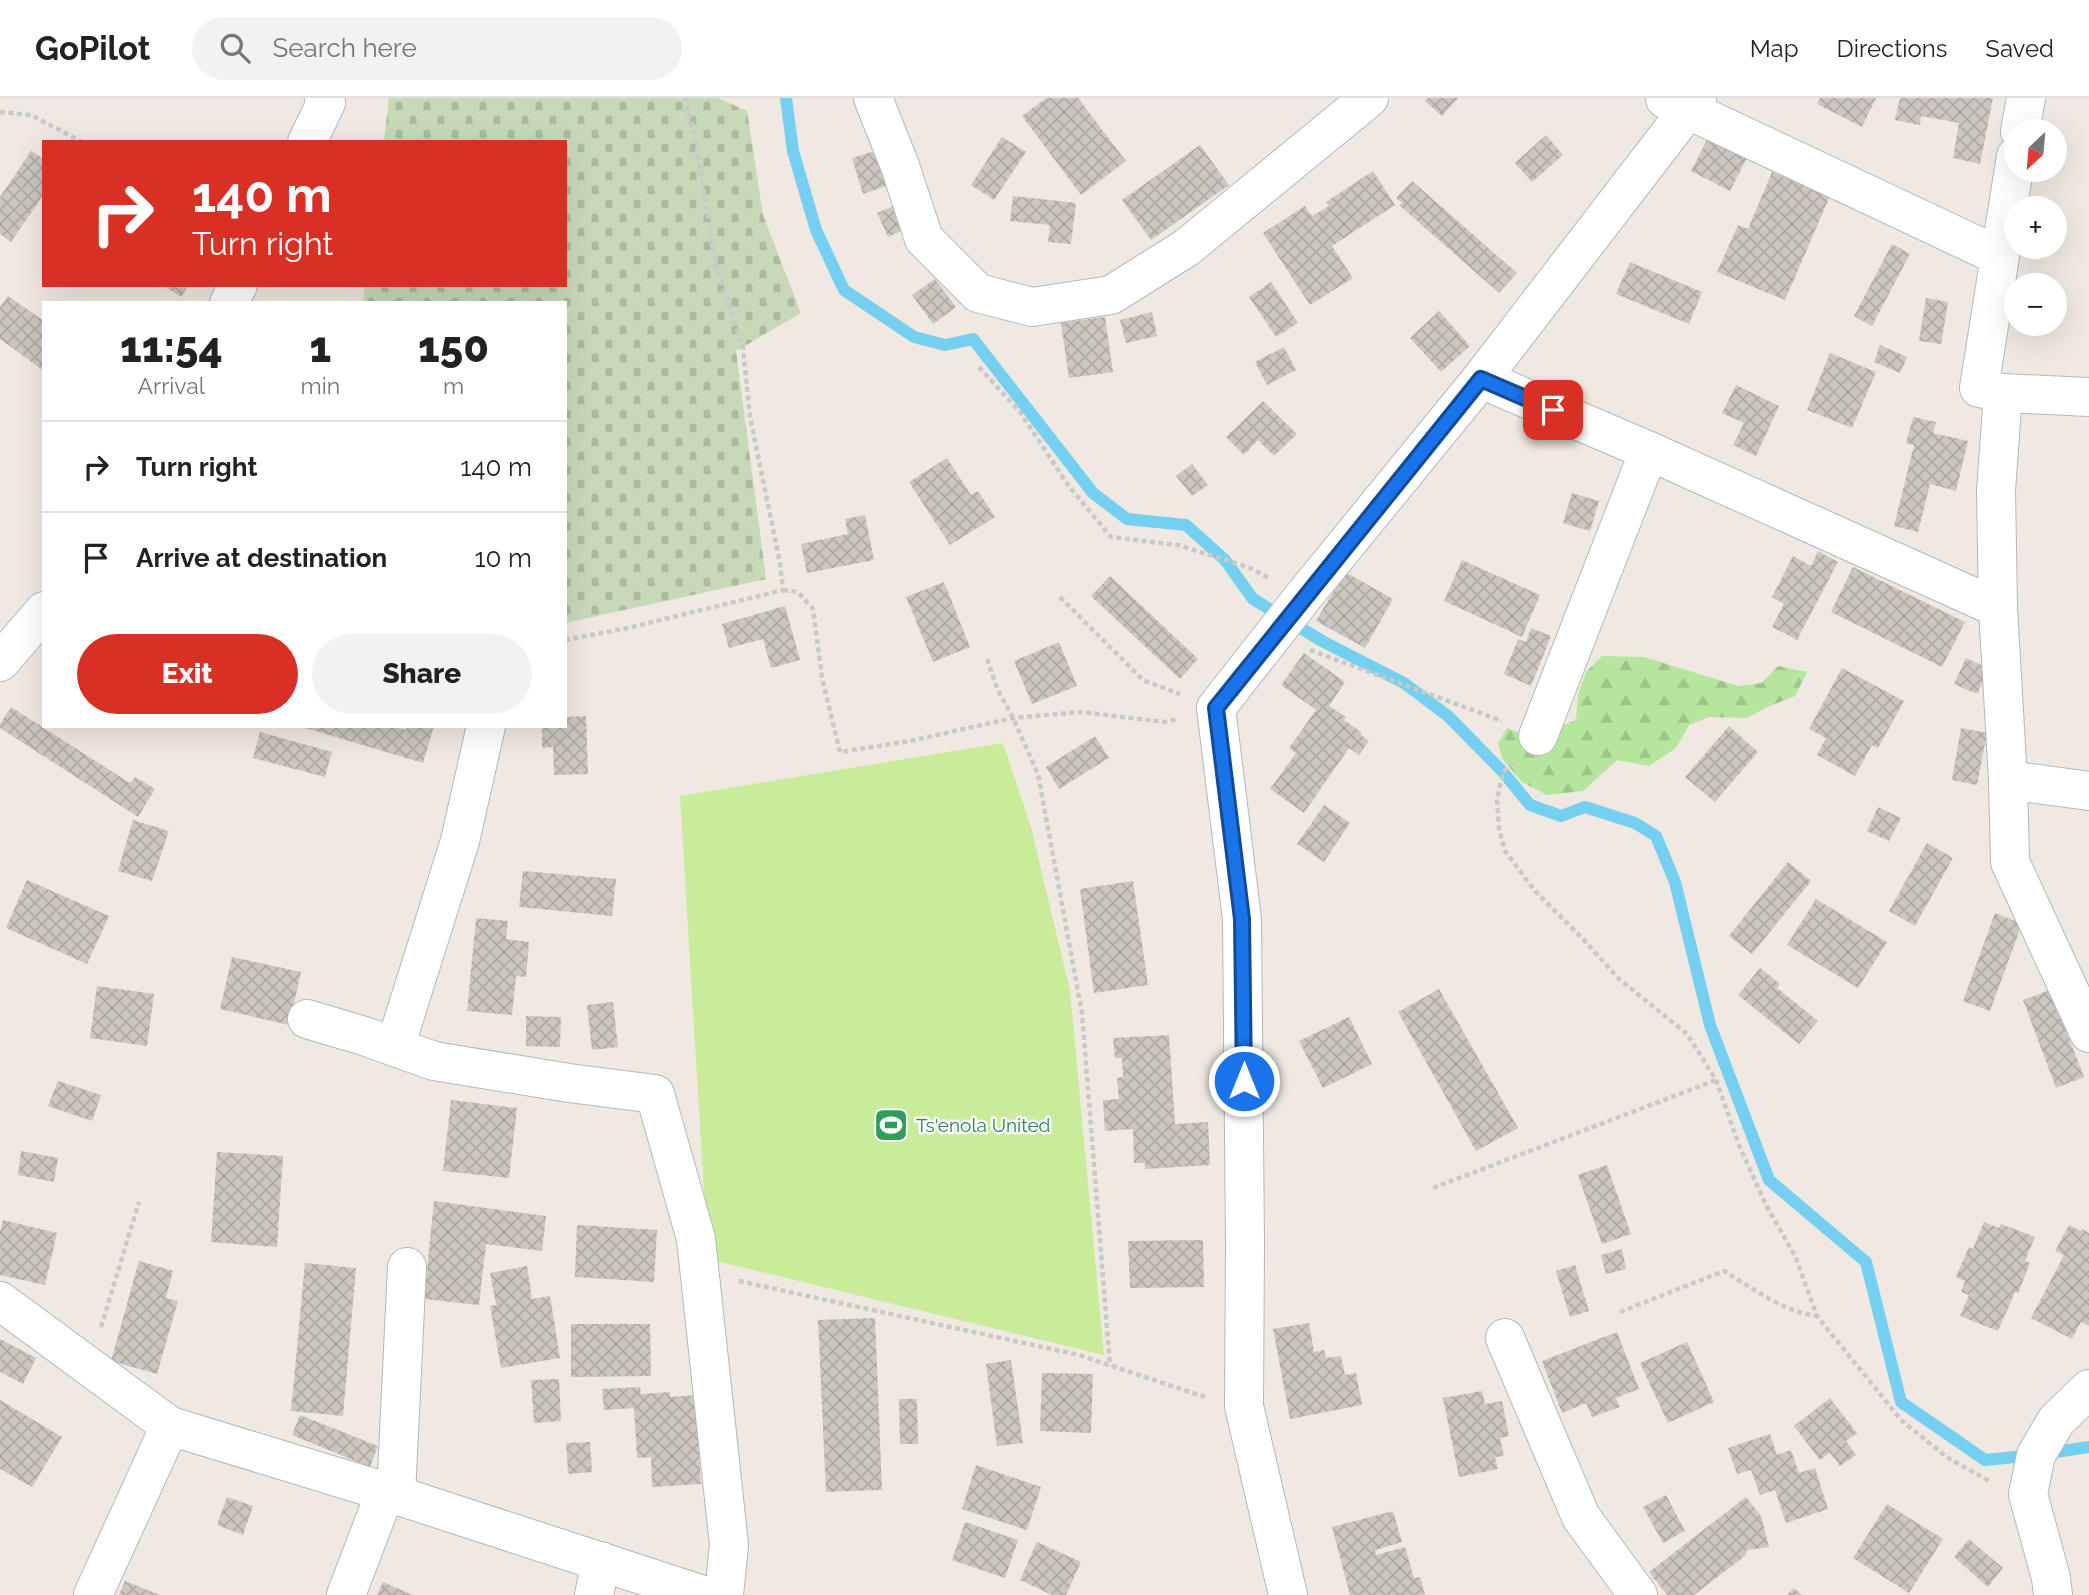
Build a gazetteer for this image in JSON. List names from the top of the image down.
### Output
{
  "places": {
    "sports": ["Ts'enola United"]
  },
  "north": "bottom left",
  "page": {
    "header": "GoPilot",
    "search": "Search here",
    "nav": ["Map", "Directions", "Saved"],
    "map_buttons": ["+", "−"],
    "turn": ["140 m", "Turn right"],
    "eta": [
      "11:54",
      "Arrival",
      "1",
      "min",
      "150",
      "m"
    ],
    "list": [
      {
        "name": "Turn right",
        "value": "140 m"
      },
      {
        "name": "Arrive at destination",
        "value": "10 m"
      }
    ],
    "buttons": ["Exit", "Share"]
  }
}
